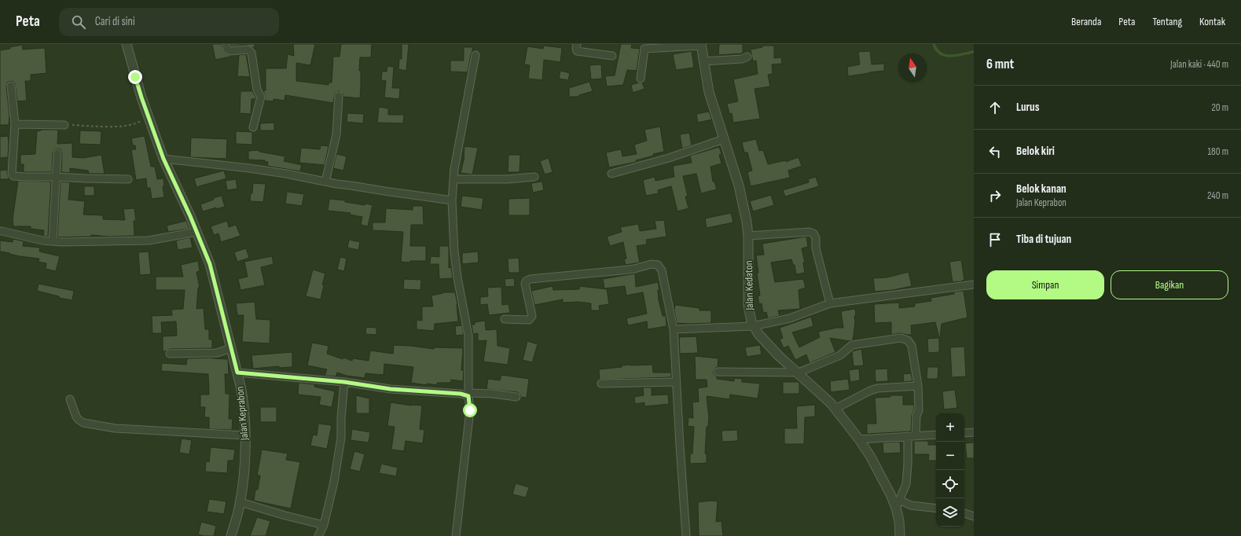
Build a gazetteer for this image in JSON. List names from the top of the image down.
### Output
{
  "streets": {
    "street": ["Jalan Kedaton", "Jalan Keprabon"]
  },
  "north": "top",
  "page": {
    "header": "Peta",
    "search": "Cari di sini",
    "nav": [
      "Beranda",
      "Peta",
      "Tentang",
      "Kontak"
    ],
    "heading": ["6 mnt", "Jalan kaki · 440 m"],
    "list": [
      ["Lurus", "20 m"],
      ["Belok kiri", "180 m"],
      ["Belok kanan", "Jalan Keprabon", "240 m"],
      "Tiba di tujuan"
    ],
    "buttons": ["Simpan", "Bagikan"],
    "map_buttons": ["+", "−"]
  }
}
